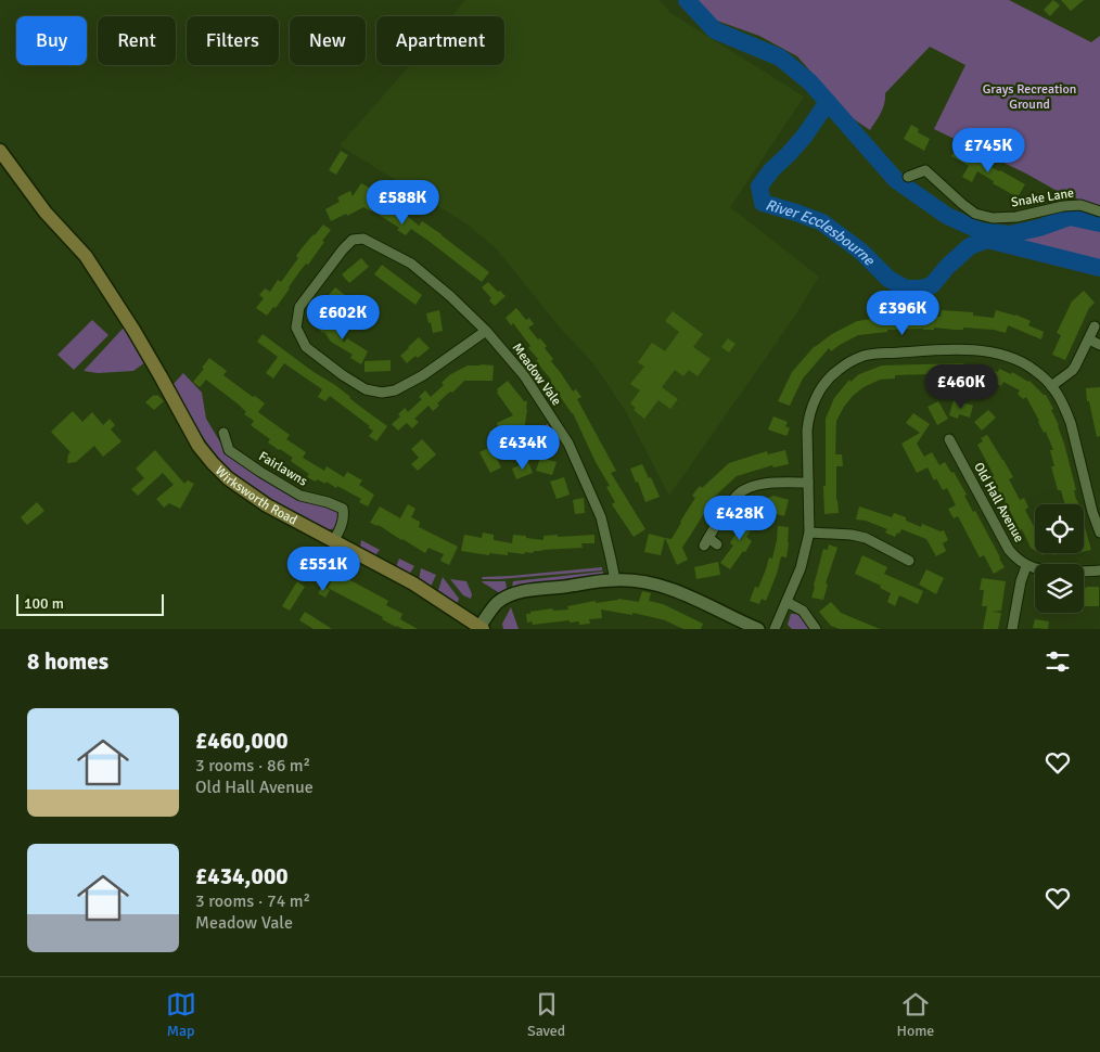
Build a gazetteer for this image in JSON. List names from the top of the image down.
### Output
{
  "streets": {
    "main road": ["Wirksworth Road"],
    "street": [
      "Snake Lane",
      "Meadow Vale",
      "Fairlawns",
      "Old Hall Avenue"
    ]
  },
  "crossings": [
    ["Meadow Vale", "Wirksworth Road"],
    ["Fairlawns", "Wirksworth Road"]
  ],
  "water": ["River Ecclesbourne"],
  "parks": ["Grays Recreation Ground"],
  "scale_bar": "100 m",
  "page": {
    "chip": [
      "Buy",
      "Rent",
      "Filters",
      "New",
      "Apartment"
    ],
    "price": [
      "£745K",
      "£588K",
      "£396K",
      "£602K",
      "£460K",
      "£434K",
      "£428K",
      "£551K"
    ],
    "scale": "100 m",
    "heading": "8 homes",
    "list": [
      {
        "name": "£460,000",
        "note": "3 rooms · 86 m² · Old Hall Avenue"
      },
      {
        "name": "£434,000",
        "note": "3 rooms · 74 m² · Meadow Vale"
      }
    ],
    "tabs": ["Map", "Saved", "Home"]
  }
}
